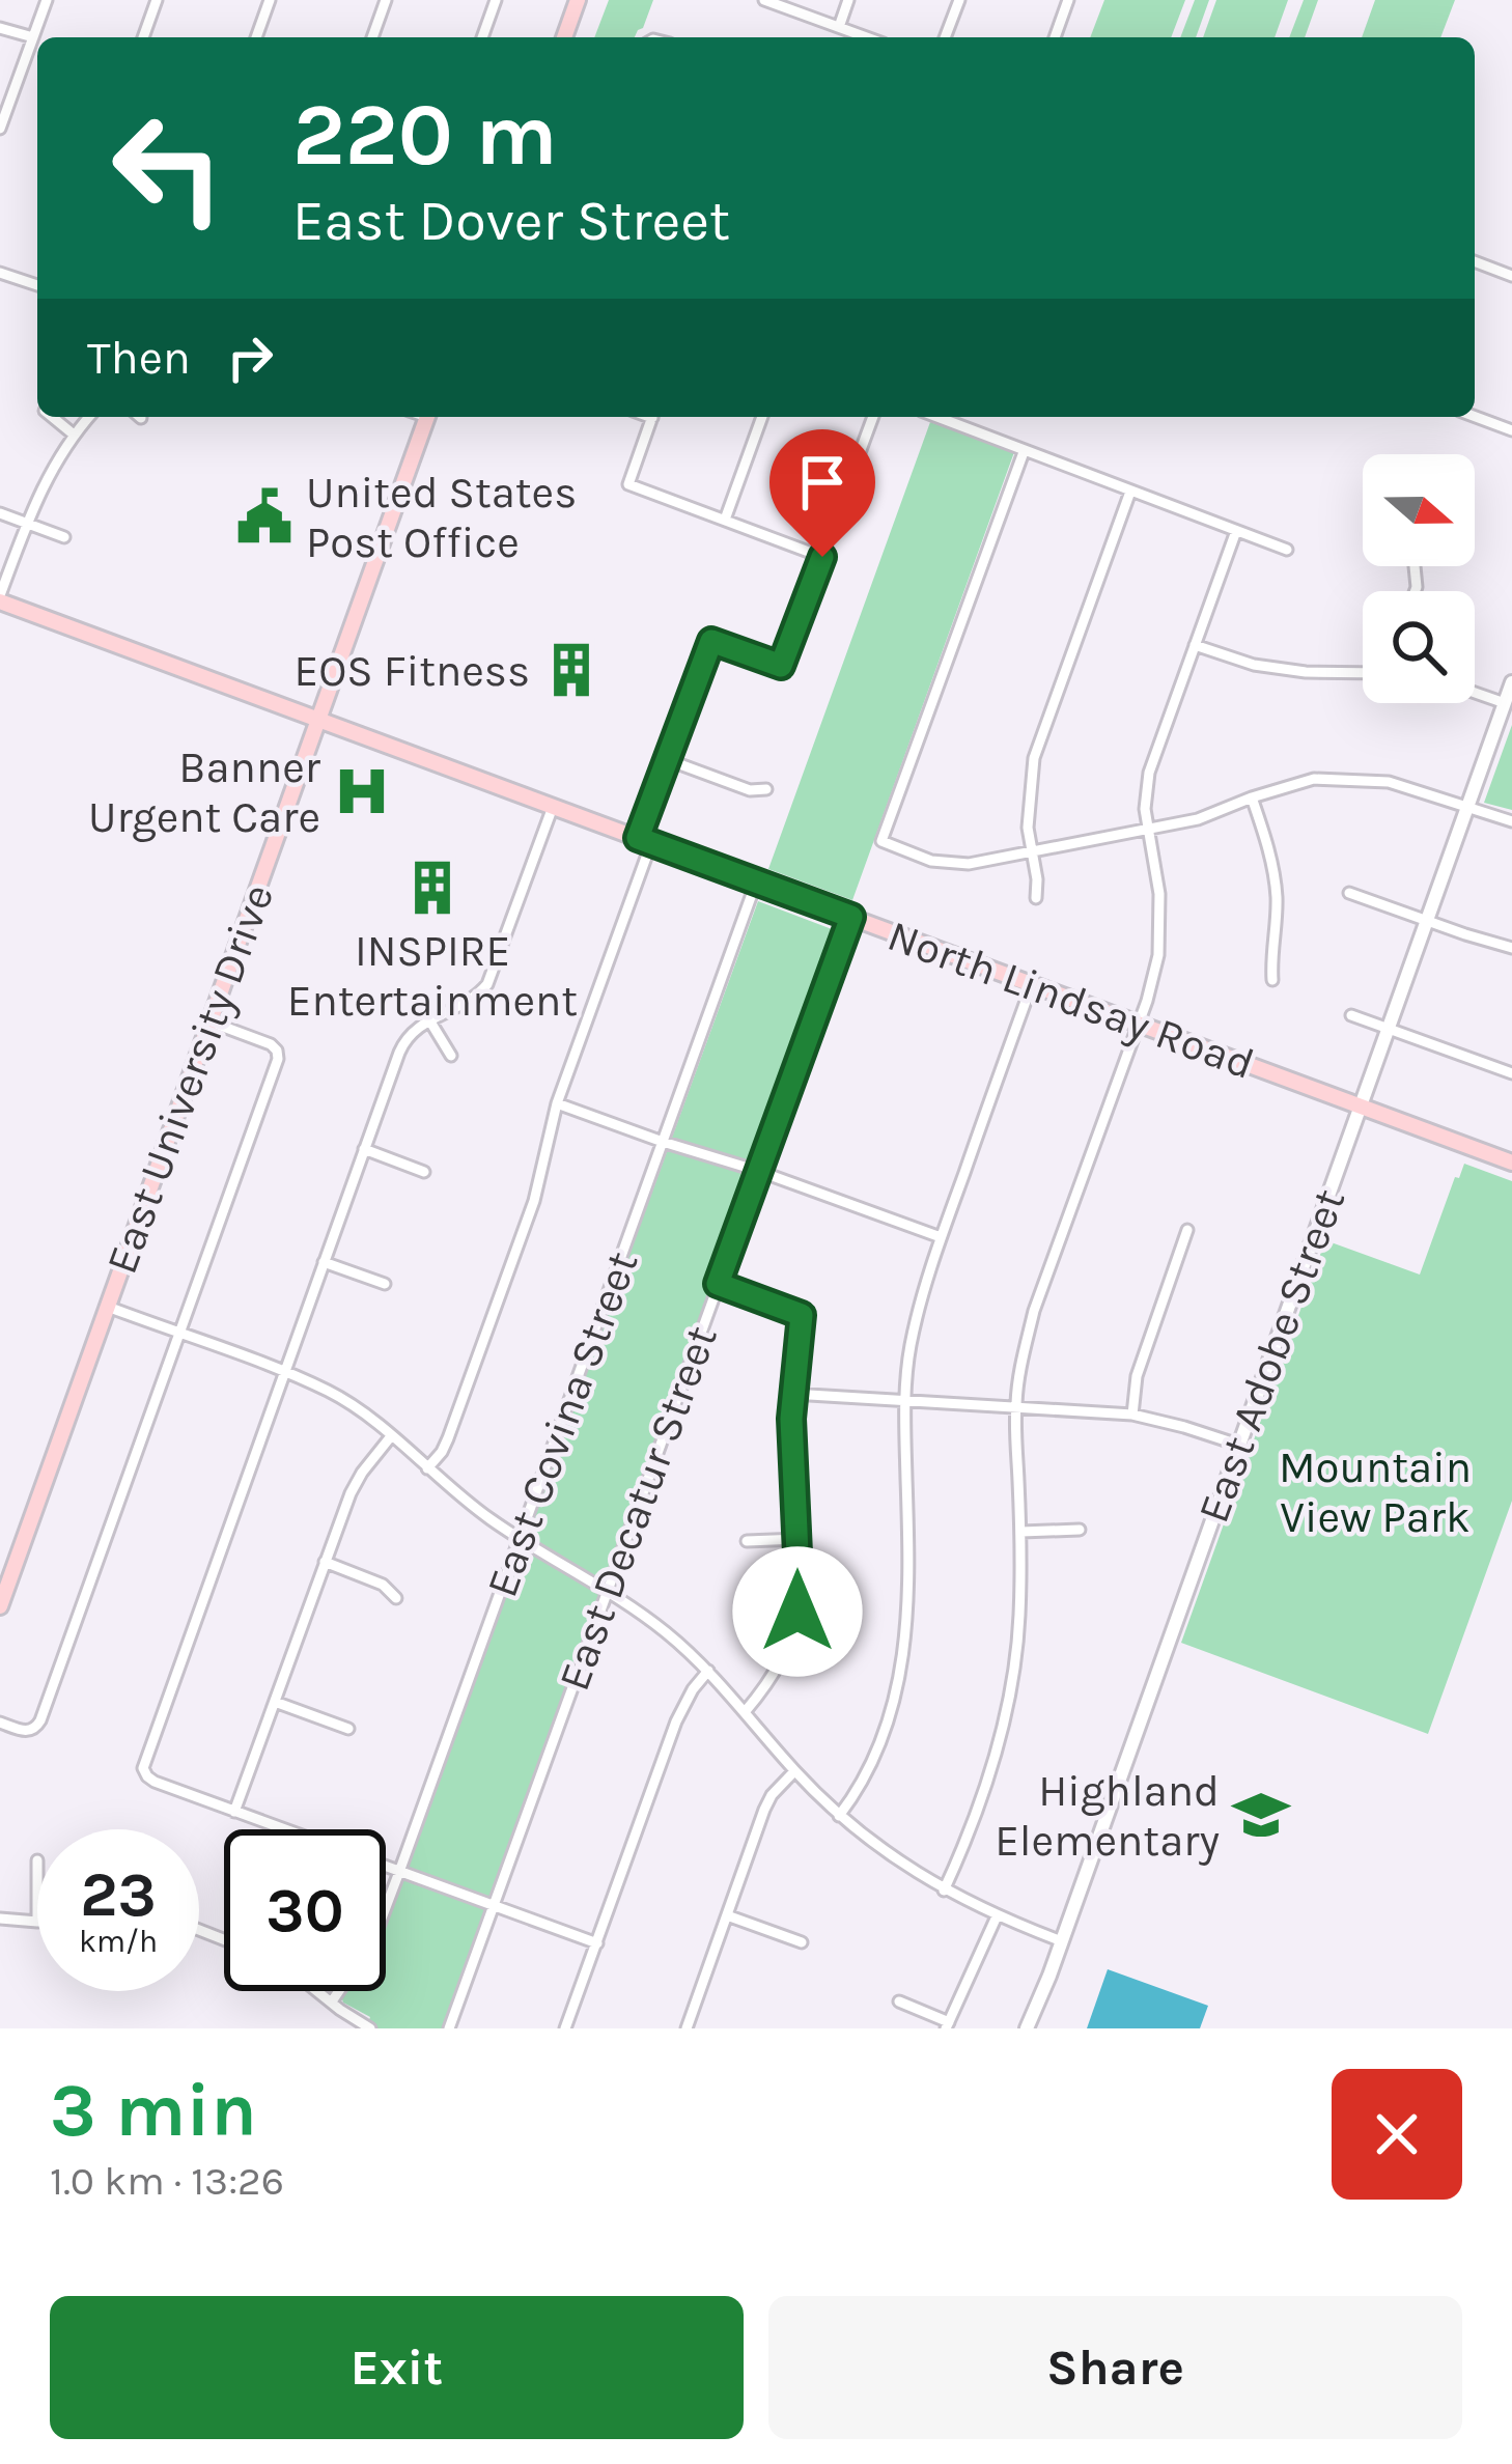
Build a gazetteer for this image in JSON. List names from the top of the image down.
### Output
{
  "streets": {
    "main road": ["North Lindsay Road", "East University Drive"],
    "street": ["East Adobe Street", "East Covina Street", "East Decatur Street"]
  },
  "crossings": [
    ["North Lindsay Road", "East University Drive"],
    ["North Lindsay Road", "East Adobe Street"],
    ["North Lindsay Road", "East Covina Street"],
    ["North Lindsay Road", "East Decatur Street"]
  ],
  "parks": ["Mountain View Park"],
  "places": {
    "public building": ["United States Post Office"],
    "building": ["EOS Fitness", "INSPIRE Entertainment"],
    "hospital": ["Banner Urgent Care"],
    "school or university": ["Highland Elementary"]
  },
  "north": "right",
  "page": {
    "turn": ["220 m", "East Dover Street"],
    "then": "Then",
    "speed": "23 km/h",
    "limit": "30",
    "heading": ["3 min", "1.0 km · 13:26"],
    "buttons": ["Exit", "Share"]
  }
}
